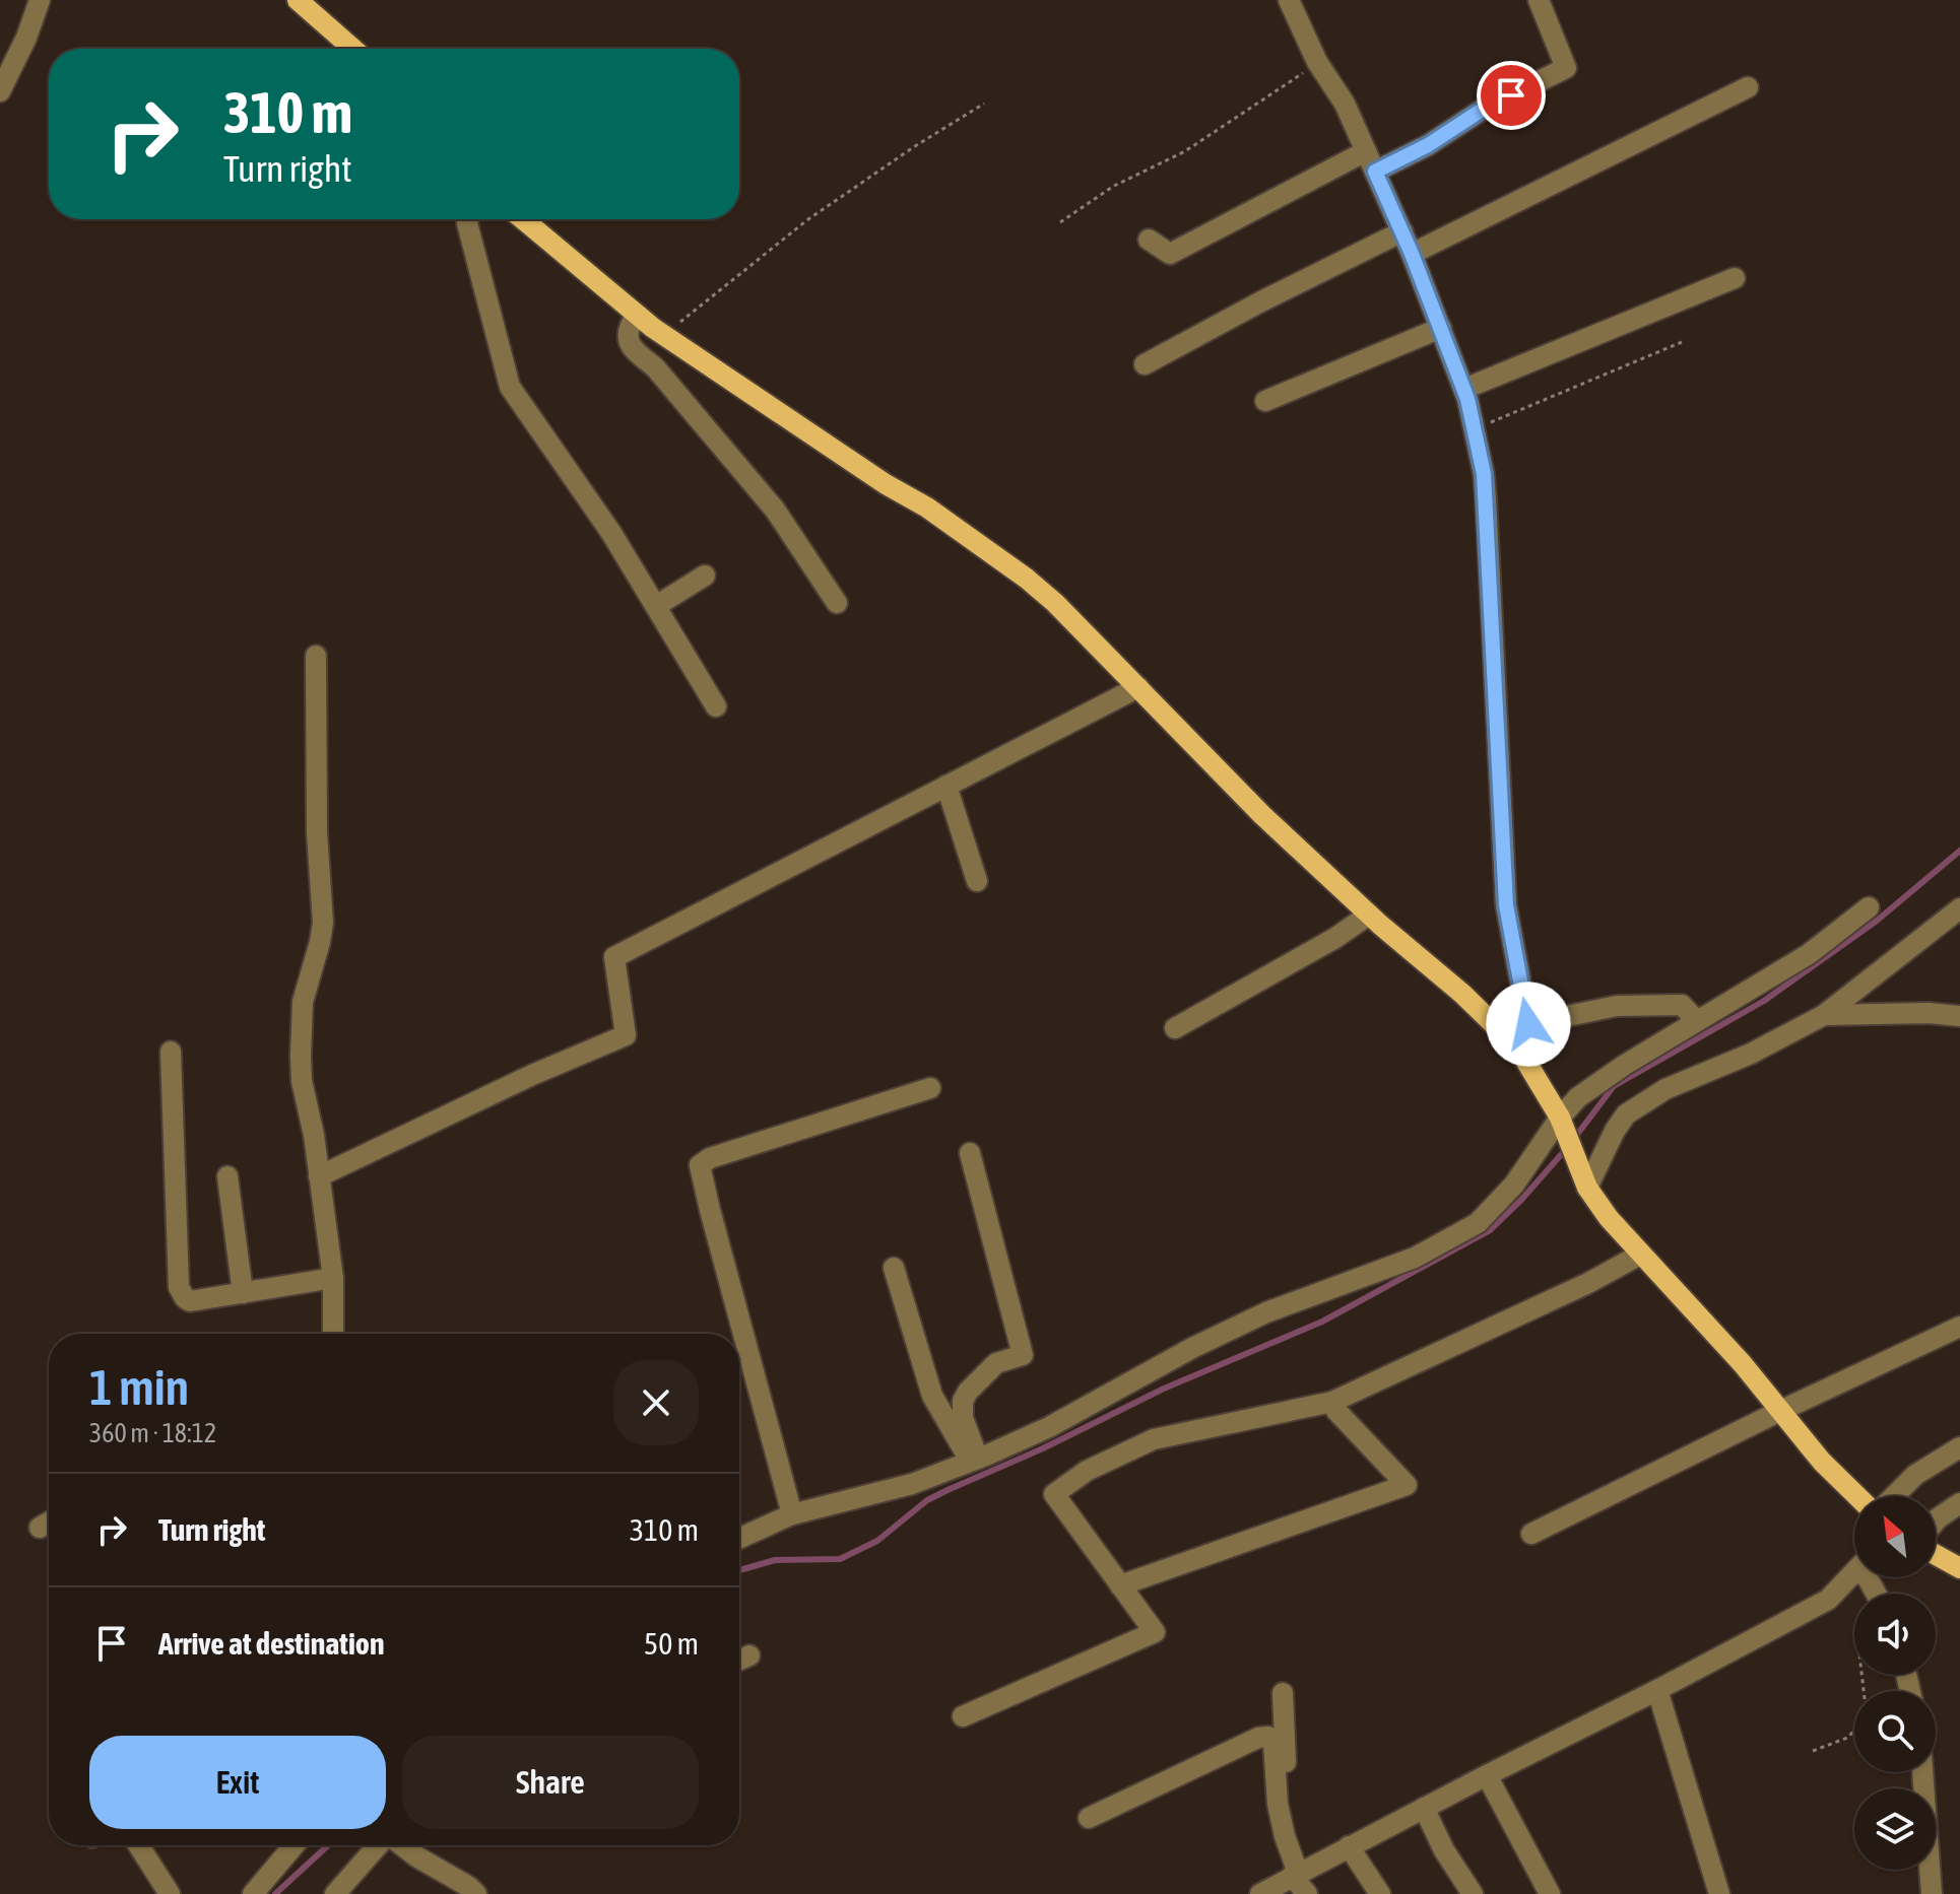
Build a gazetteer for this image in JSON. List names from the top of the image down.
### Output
{
  "north": "top left",
  "page": {
    "turn": ["310 m", "Turn right"],
    "heading": ["1 min", "360 m · 18:12"],
    "list": [
      {
        "name": "Turn right",
        "value": "310 m"
      },
      {
        "name": "Arrive at destination",
        "value": "50 m"
      }
    ],
    "buttons": ["Exit", "Share"]
  }
}
